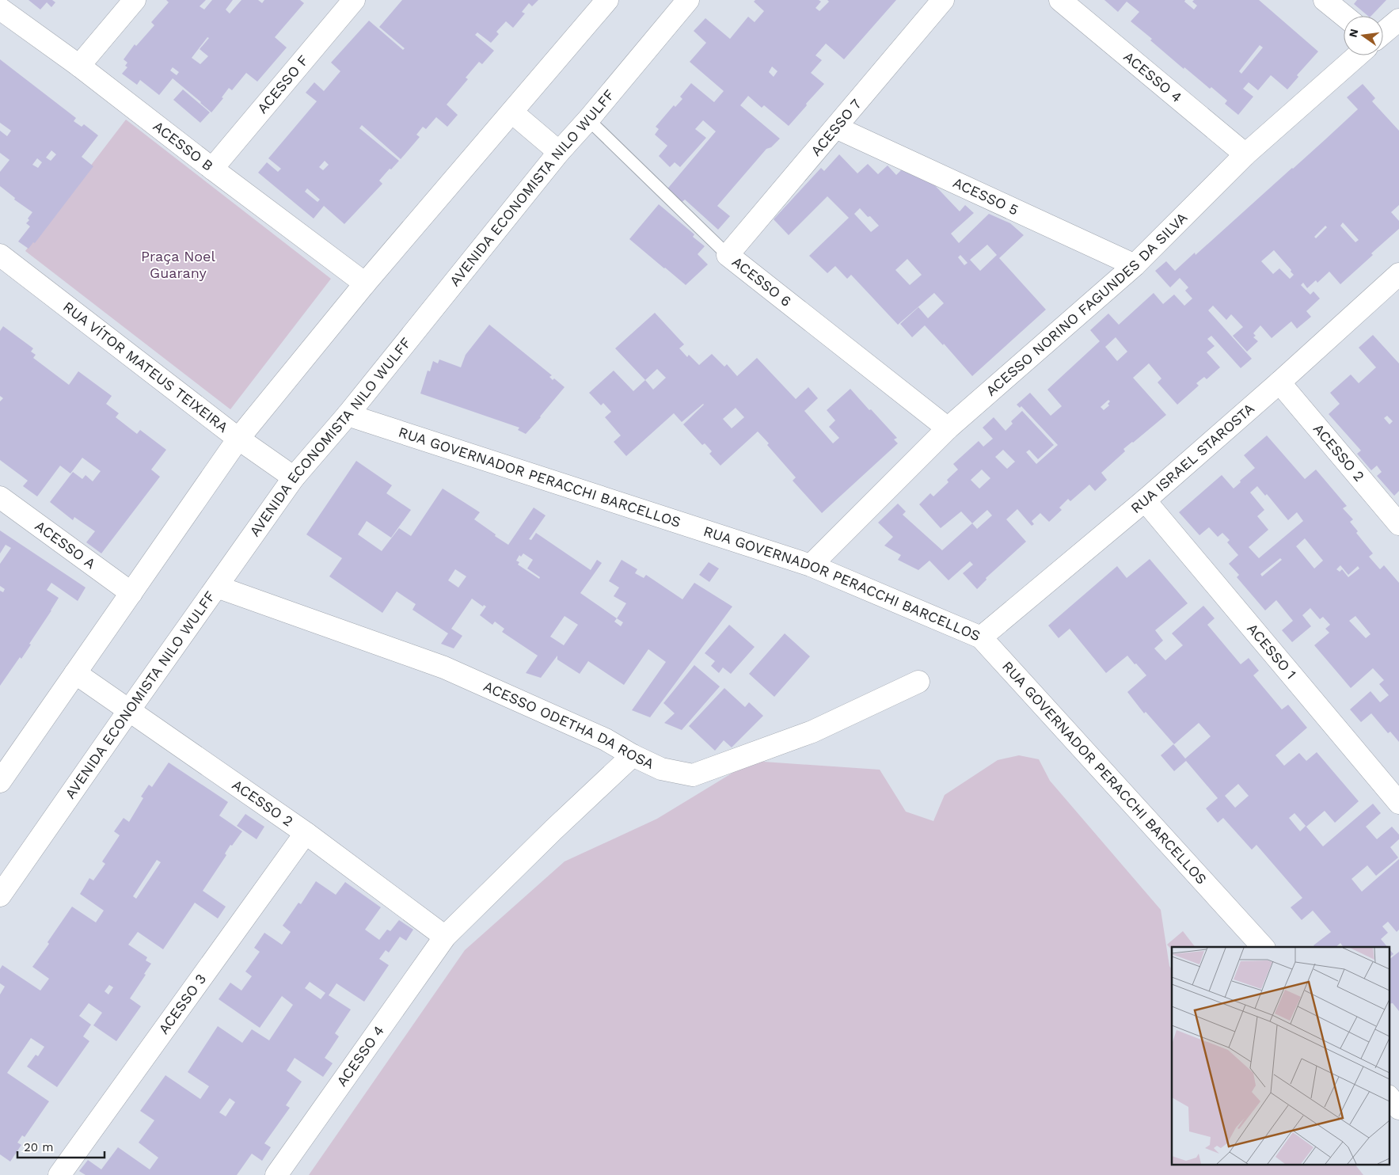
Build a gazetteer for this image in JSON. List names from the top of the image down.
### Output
{
  "streets": {
    "street": [
      "ACESSO 4",
      "ACESSO F",
      "ACESSO 7",
      "ACESSO B",
      "AVENIDA ECONOMISTA NILO WULFF",
      "ACESSO 5",
      "ACESSO 6",
      "ACESSO NORINO FAGUNDES DA SILVA",
      "RUA VÍTOR MATEUS TEIXEIRA",
      "ACESSO 2",
      "RUA ISRAEL STAROSTA",
      "RUA GOVERNADOR PERACCHI BARCELLOS",
      "ACESSO A",
      "ACESSO 1",
      "ACESSO ODETHA DA ROSA",
      "ACESSO 3"
    ]
  },
  "crossings": [
    ["ACESSO 4", "ACESSO NORINO FAGUNDES DA SILVA"],
    ["ACESSO 4", "ACESSO 2"],
    ["ACESSO 4", "ACESSO ODETHA DA ROSA"],
    ["ACESSO F", "ACESSO B"],
    ["ACESSO 7", "ACESSO 5"],
    ["ACESSO 7", "ACESSO 6"],
    ["AVENIDA ECONOMISTA NILO WULFF", "ACESSO 6"],
    ["AVENIDA ECONOMISTA NILO WULFF", "RUA VÍTOR MATEUS TEIXEIRA"],
    ["AVENIDA ECONOMISTA NILO WULFF", "ACESSO 2"],
    ["AVENIDA ECONOMISTA NILO WULFF", "RUA GOVERNADOR PERACCHI BARCELLOS"],
    ["AVENIDA ECONOMISTA NILO WULFF", "ACESSO ODETHA DA ROSA"],
    ["ACESSO 5", "ACESSO NORINO FAGUNDES DA SILVA"],
    ["ACESSO 6", "ACESSO NORINO FAGUNDES DA SILVA"],
    ["ACESSO NORINO FAGUNDES DA SILVA", "RUA GOVERNADOR PERACCHI BARCELLOS"],
    ["ACESSO 2", "RUA ISRAEL STAROSTA"],
    ["ACESSO 2", "ACESSO 3"],
    ["RUA ISRAEL STAROSTA", "RUA GOVERNADOR PERACCHI BARCELLOS"],
    ["RUA ISRAEL STAROSTA", "ACESSO 1"]
  ],
  "parks": ["Praça Noel Guarany"],
  "scale_bar": "20 m",
  "north": "left"
}
